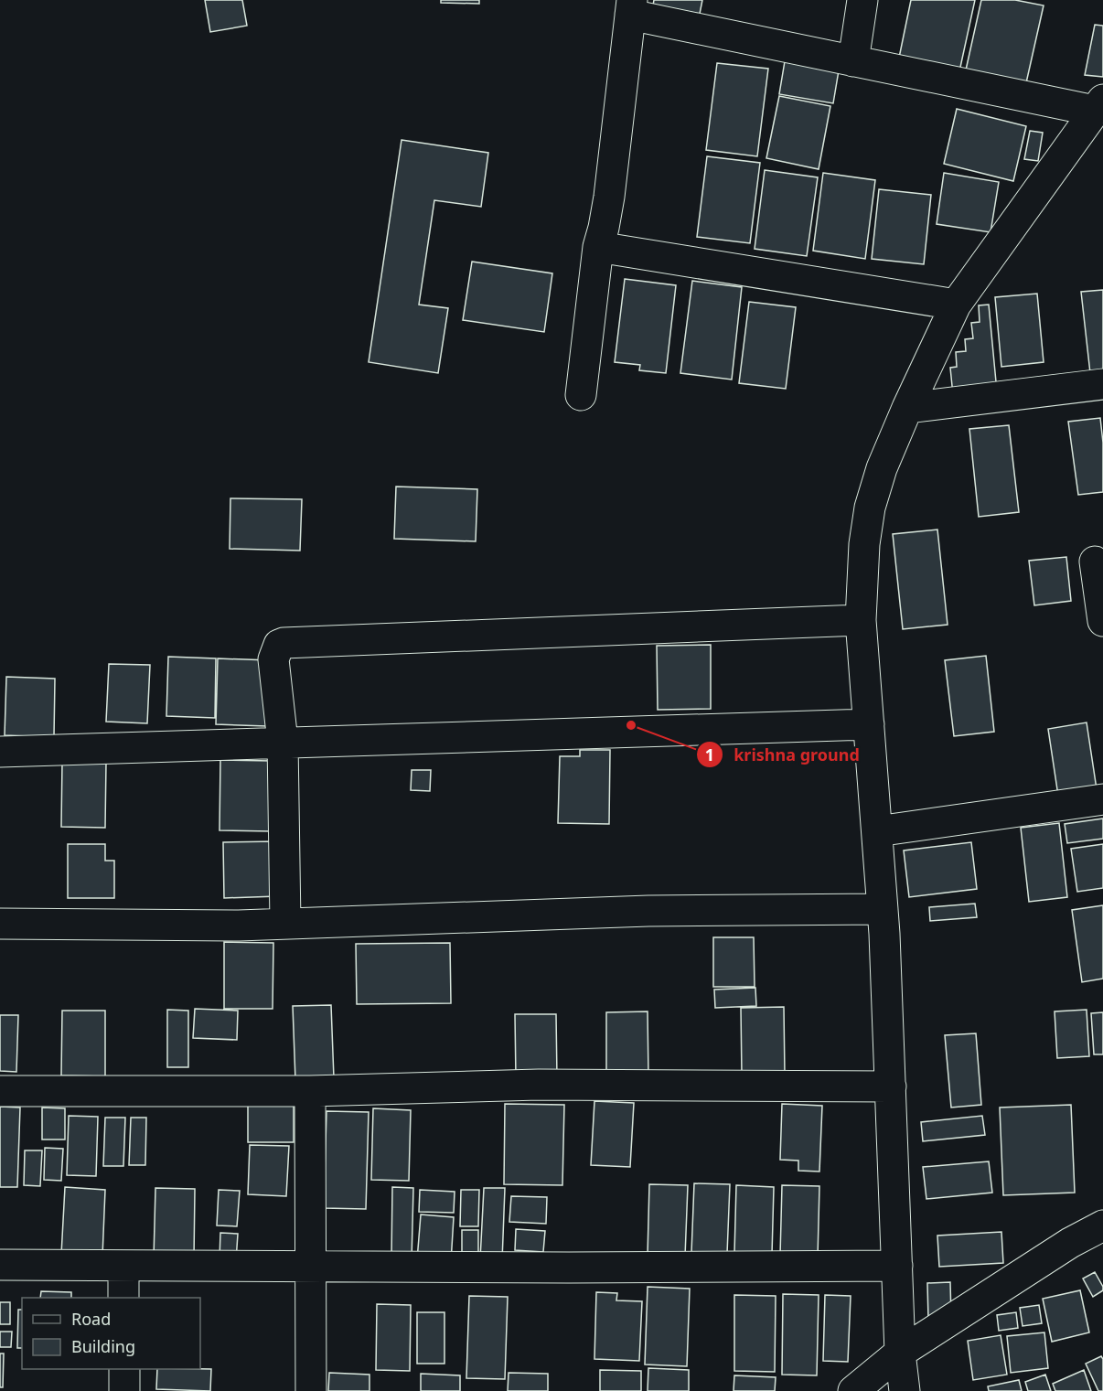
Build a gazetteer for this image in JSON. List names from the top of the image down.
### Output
{
  "places": ["krishna ground"],
  "legend": ["Road", "Building"]
}
